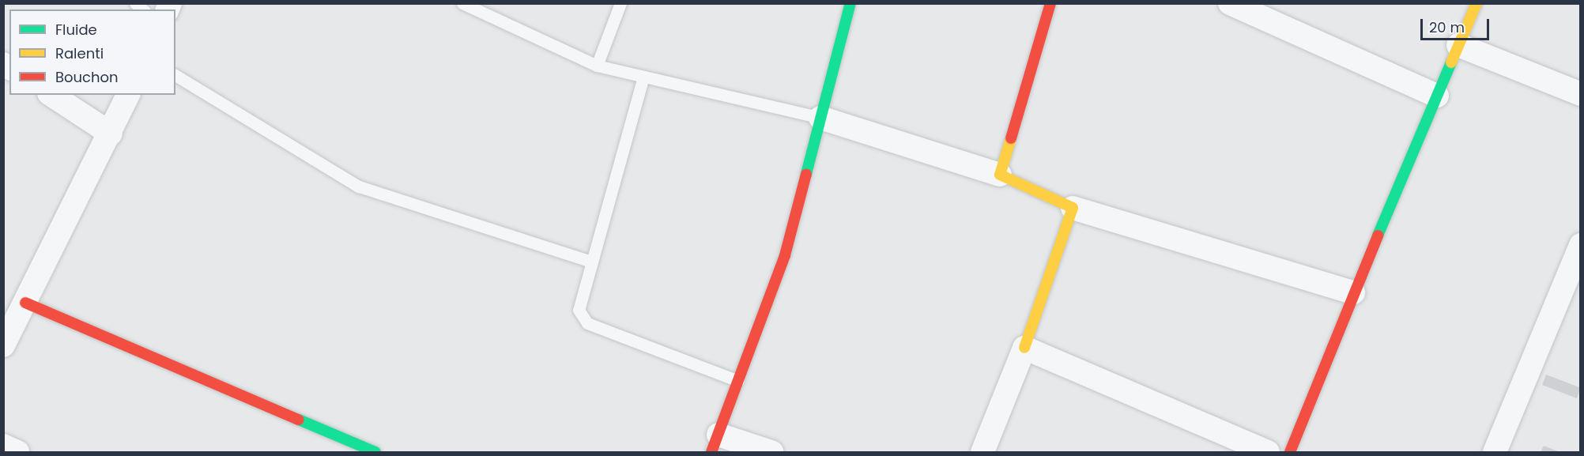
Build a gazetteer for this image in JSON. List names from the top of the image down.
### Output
{
  "legend": ["Fluide", "Ralenti", "Bouchon"],
  "scale_bar": "20 m"
}
